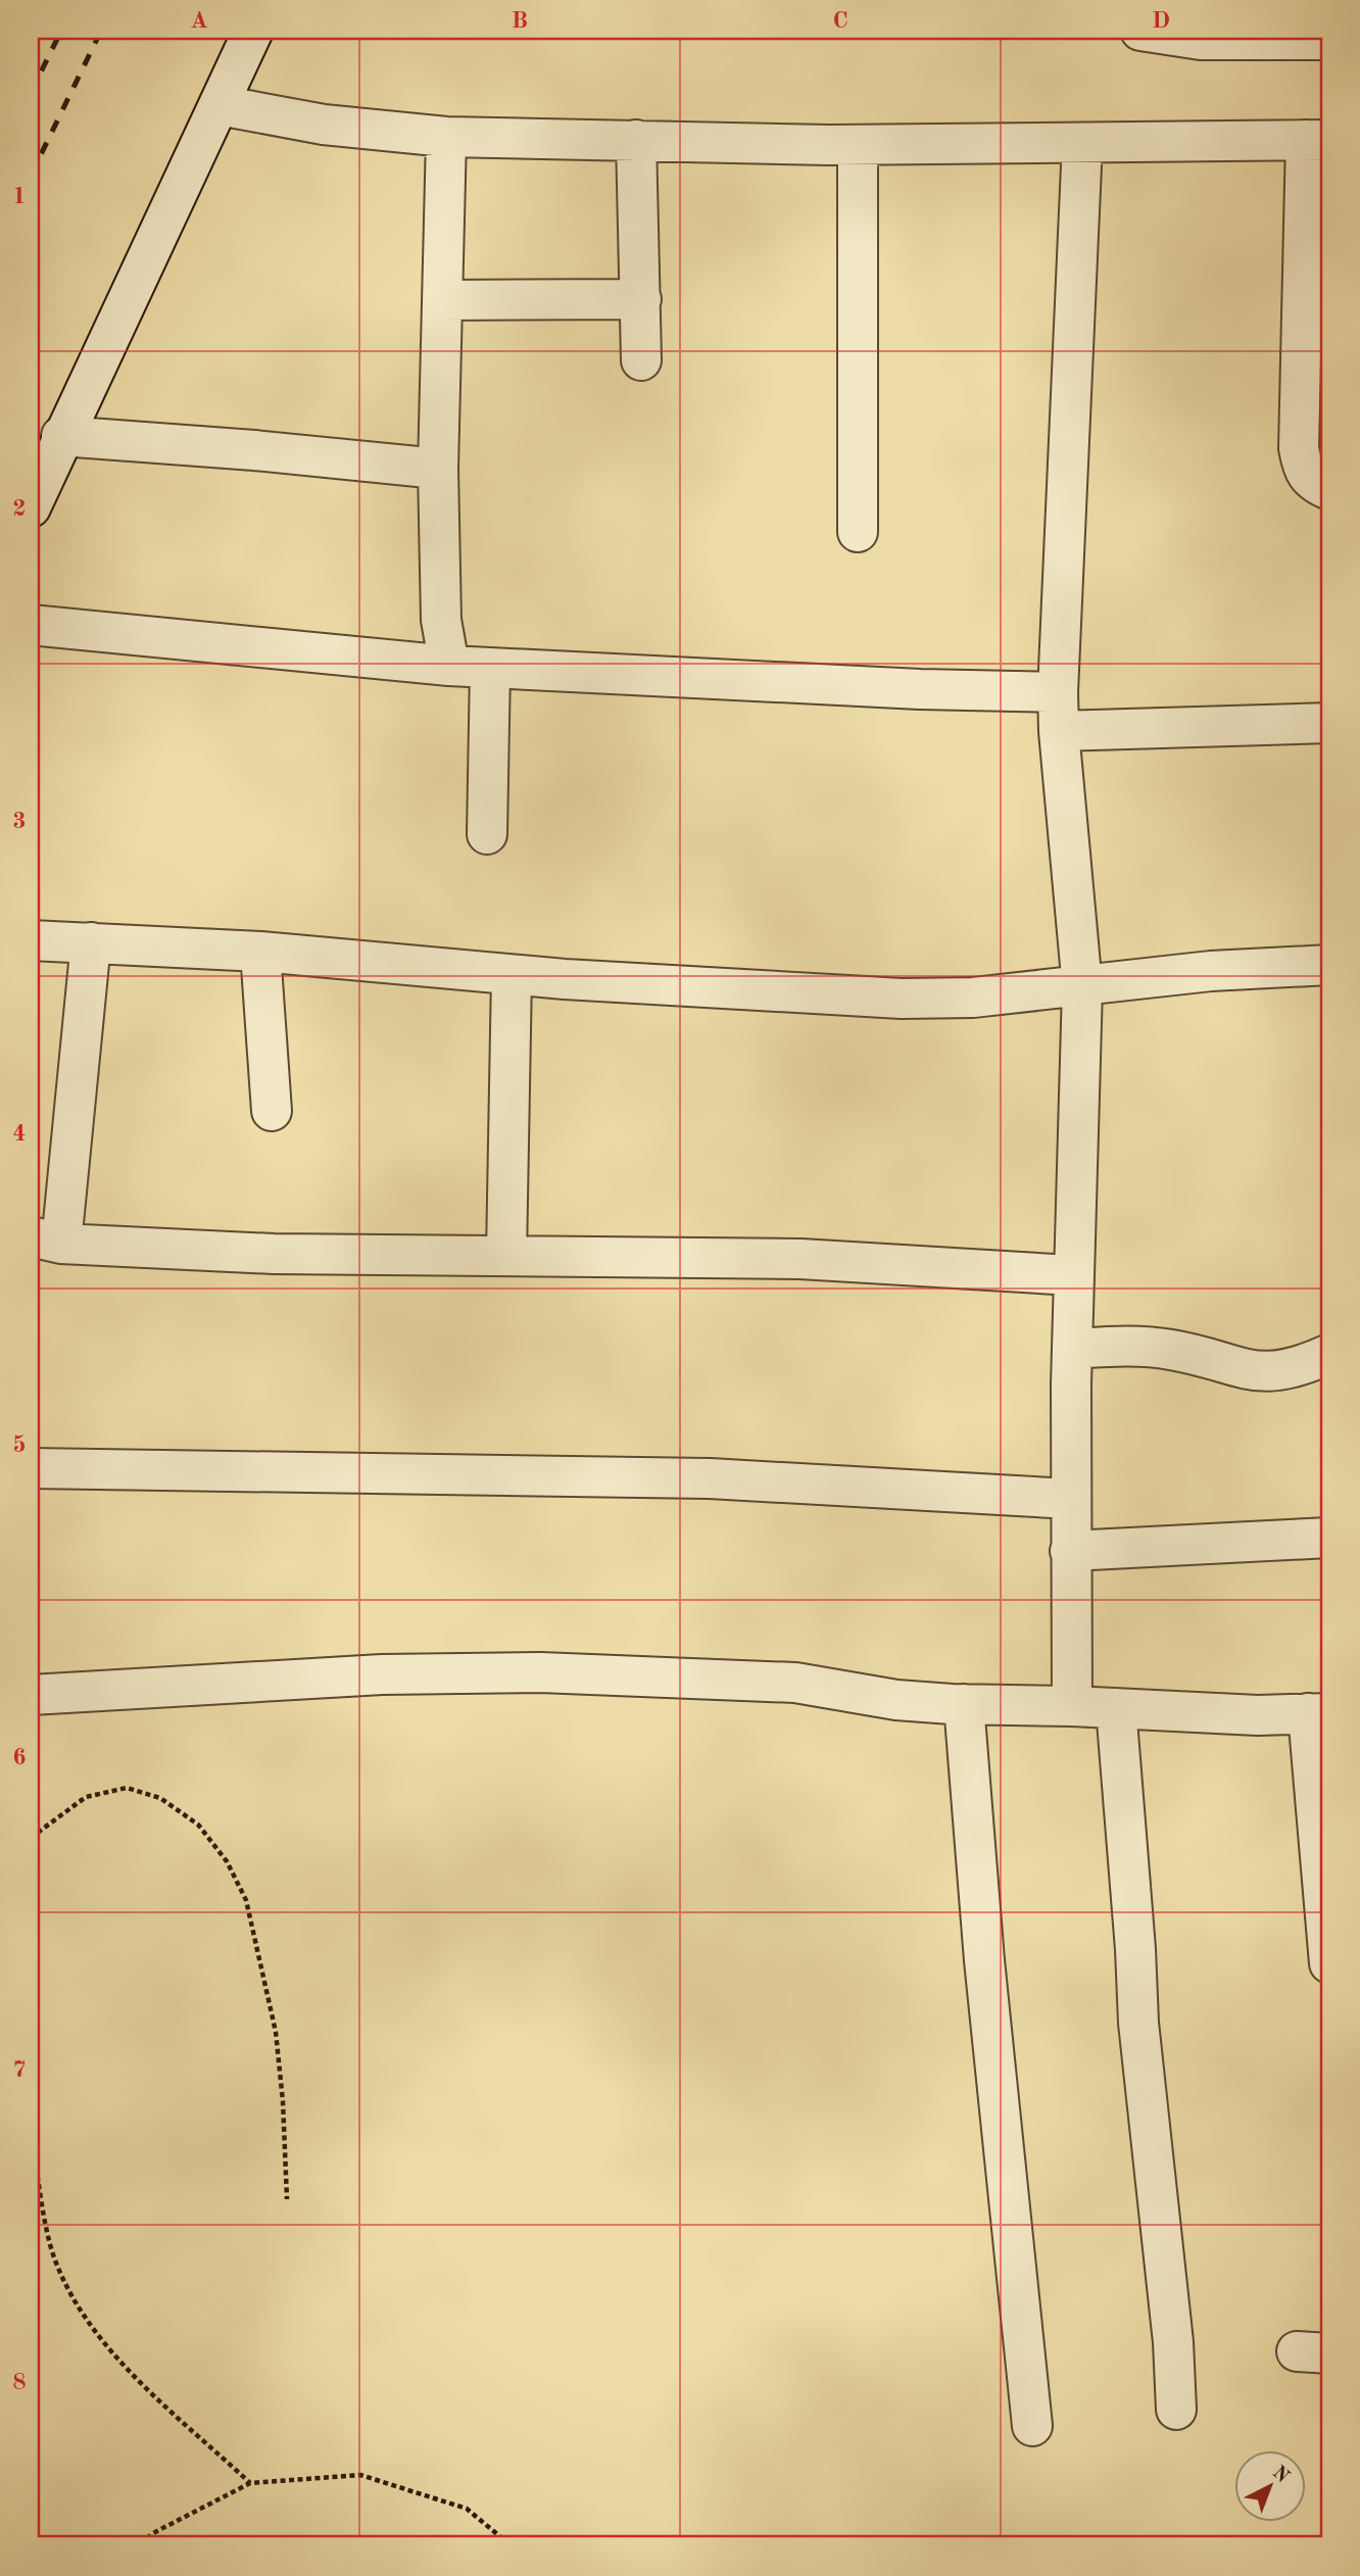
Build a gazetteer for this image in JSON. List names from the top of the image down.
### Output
{
  "north": "top right",
  "grid": {
    "columns": [
      "A",
      "B",
      "C",
      "D"
    ],
    "rows": [
      "1",
      "2",
      "3",
      "4",
      "5",
      "6",
      "7",
      "8"
    ]
  }
}
